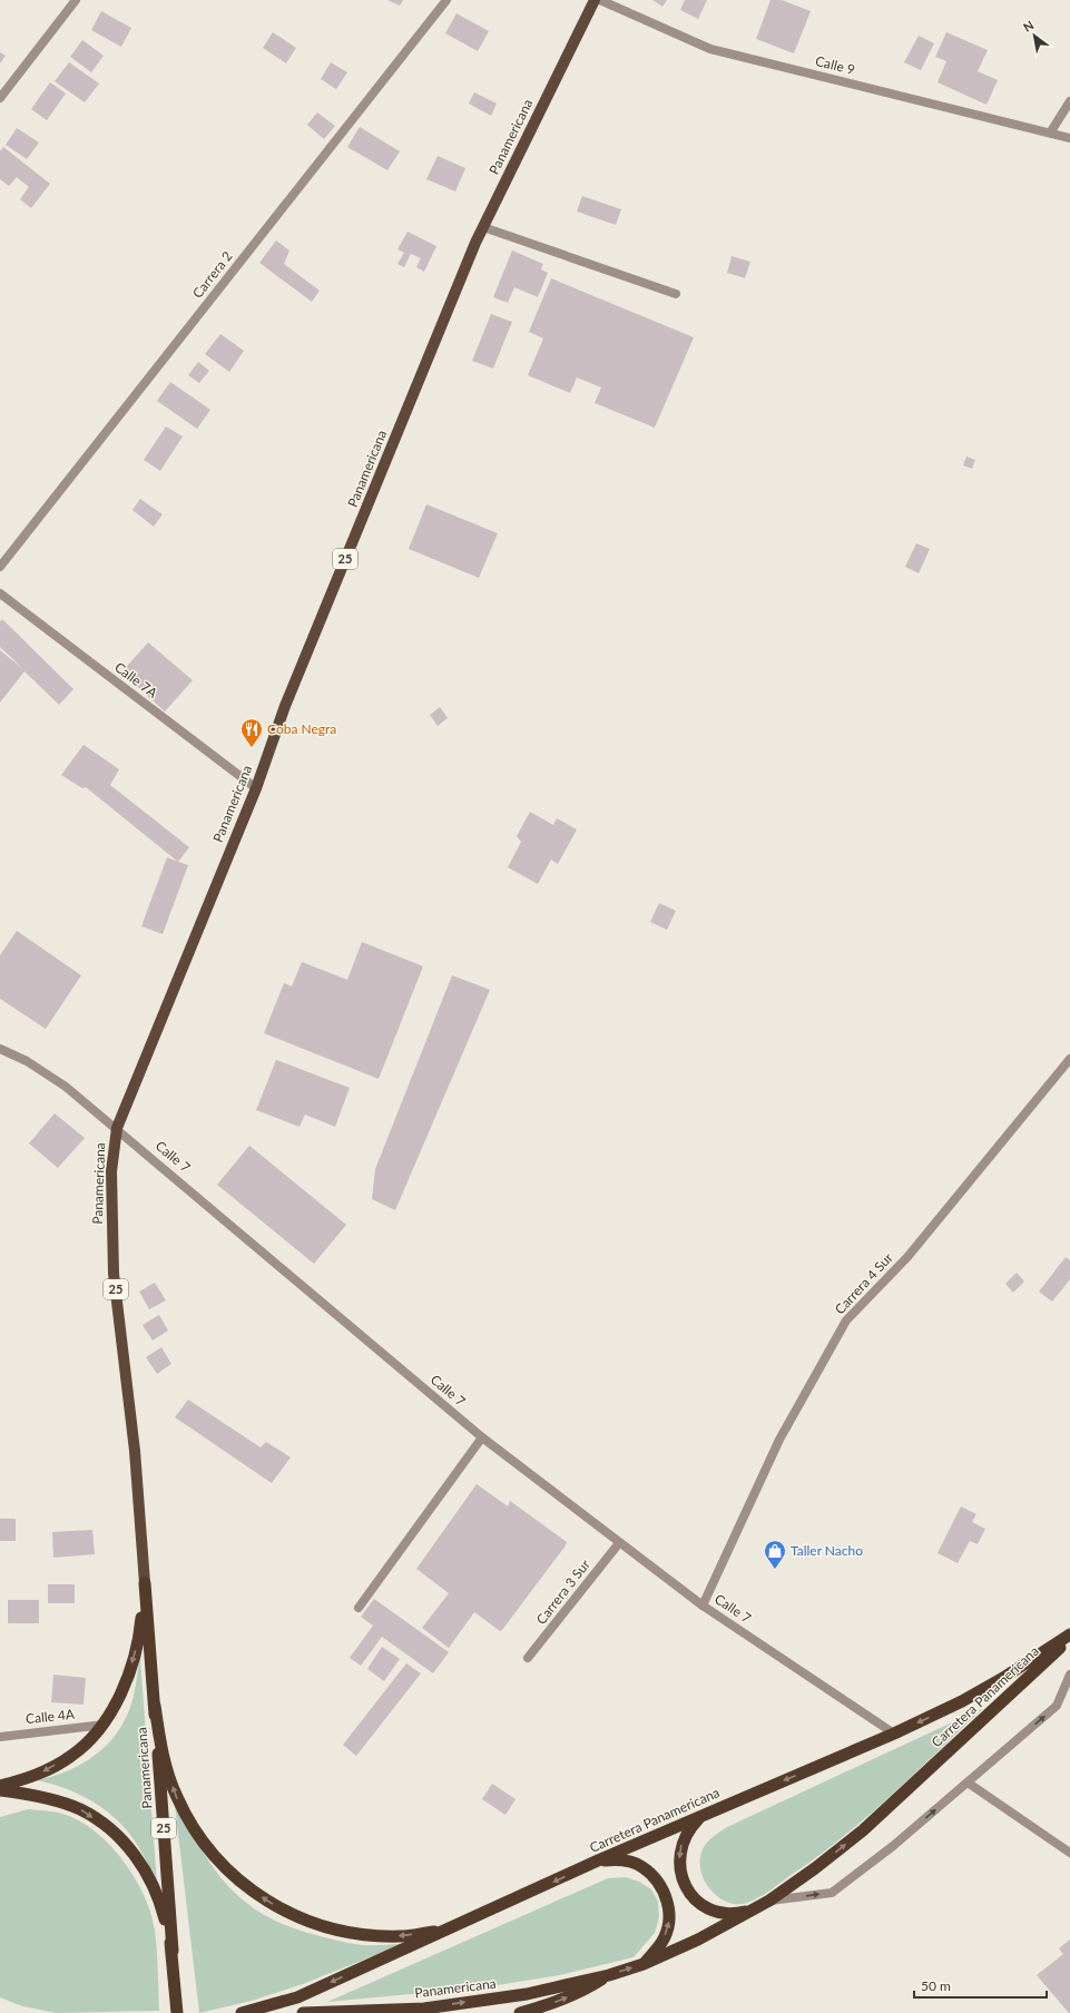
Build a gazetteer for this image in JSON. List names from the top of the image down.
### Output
{
  "streets": {
    "highway": ["Panamericana", "25", "Carretera Panamericana"],
    "street": [
      "Calle 9",
      "Carrera 2",
      "Calle 7A",
      "Calle 7",
      "Carrera 4 Sur",
      "Carrera 3 Sur",
      "Calle 4A"
    ]
  },
  "crossings": [
    ["Panamericana", "25"],
    ["Panamericana", "Calle 7A"],
    ["Panamericana", "Calle 7"],
    ["Panamericana", "Carretera Panamericana"],
    ["Panamericana", "Calle 4A"],
    ["Calle 7", "Carrera 4 Sur"],
    ["Calle 7", "Carrera 3 Sur"],
    ["Calle 7", "Carretera Panamericana"]
  ],
  "places": {
    "restaurant": ["Coba Negra"],
    "shop": ["Taller Nacho"]
  },
  "scale_bar": "50 m",
  "north": "top left"
}
